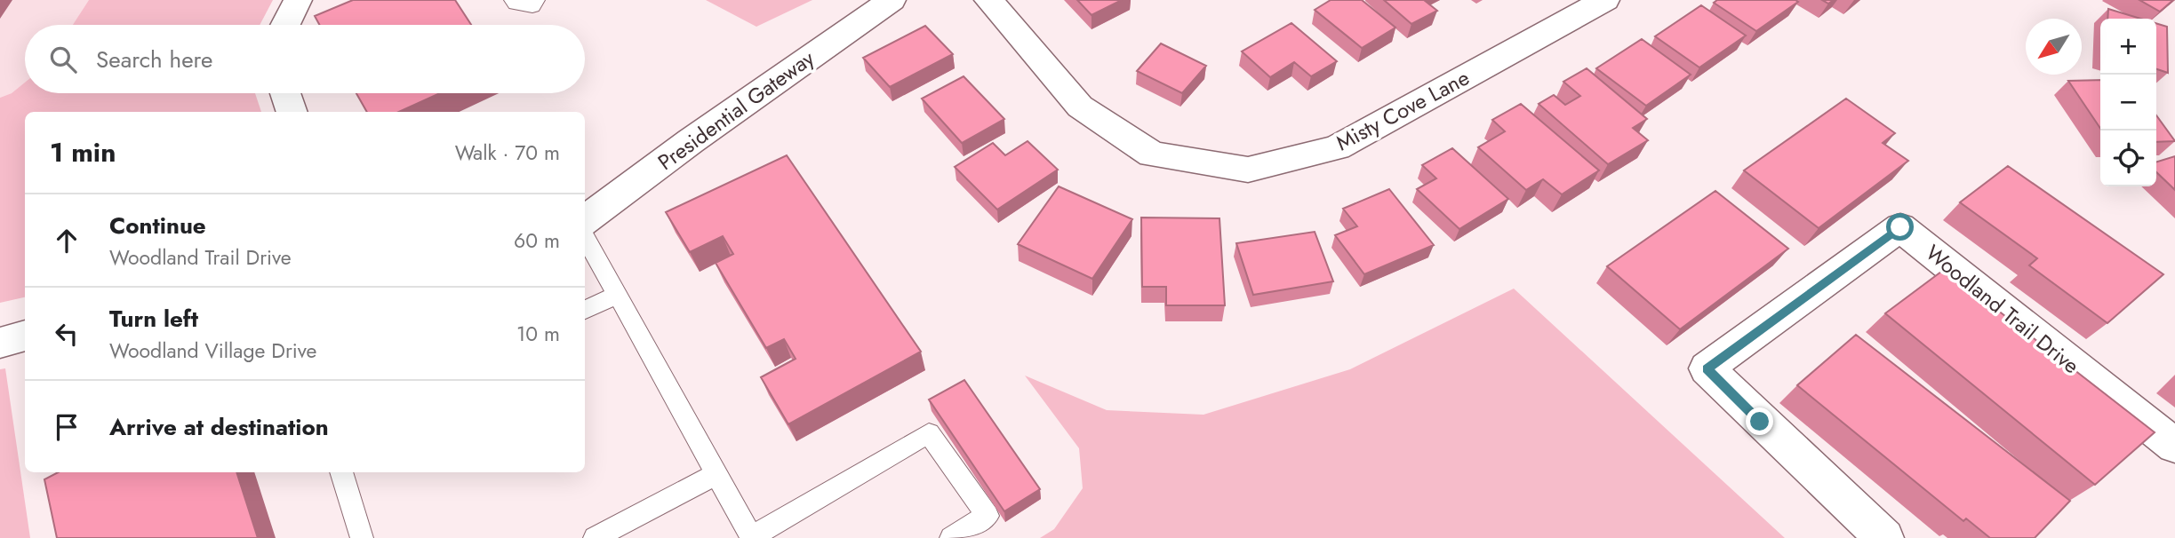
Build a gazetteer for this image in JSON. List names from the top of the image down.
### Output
{
  "streets": {
    "street": ["Presidential Gateway", "Misty Cove Lane", "Woodland Trail Drive"]
  },
  "north": "bottom left",
  "page": {
    "map_buttons": ["+", "−"],
    "search": "Search here",
    "heading": ["1 min", "Walk · 70 m"],
    "list": [
      ["Continue", "Woodland Trail Drive", "60 m"],
      ["Turn left", "Woodland Village Drive", "10 m"],
      "Arrive at destination"
    ]
  }
}
